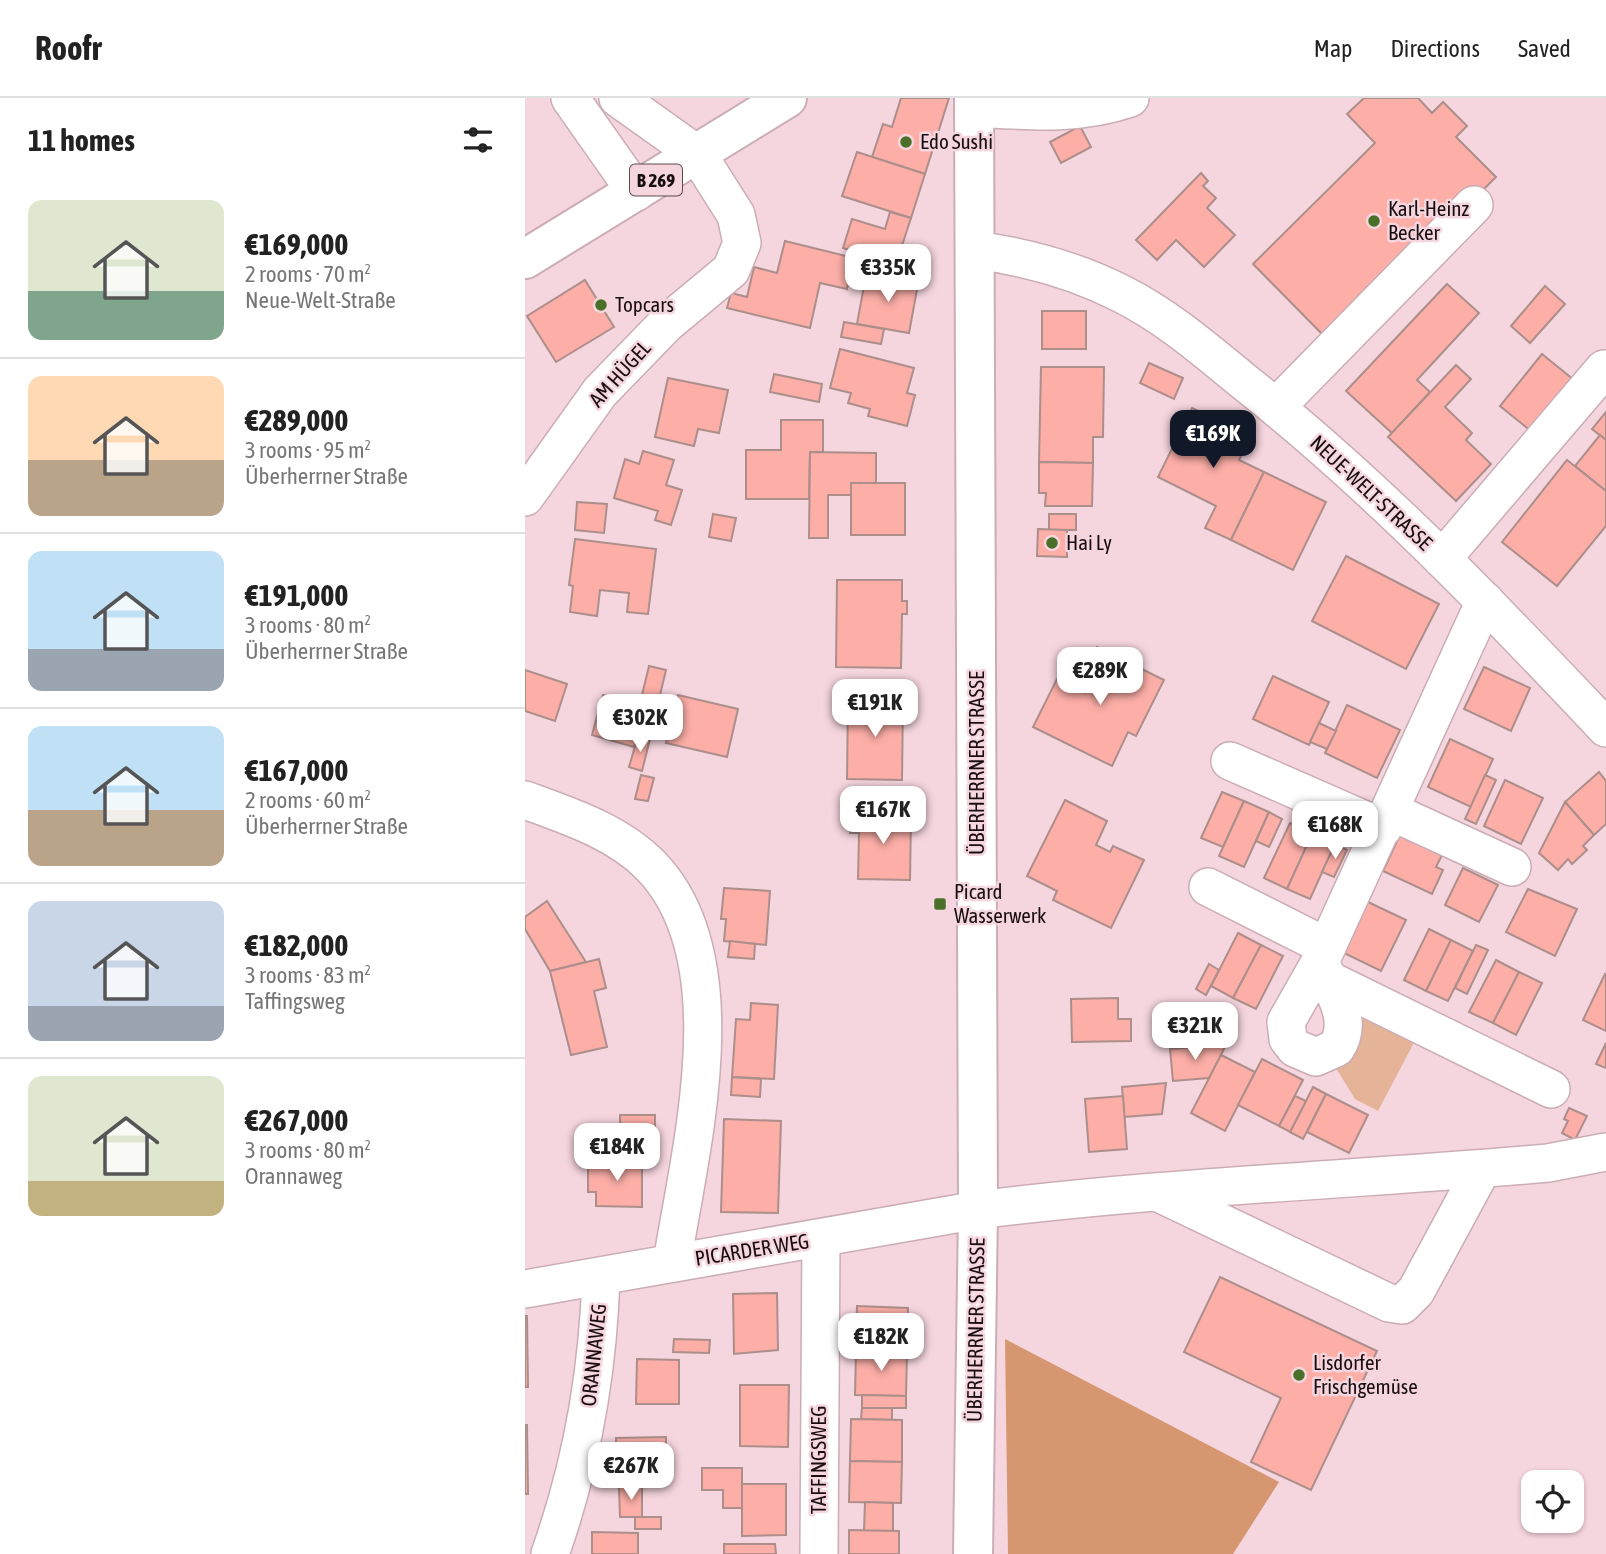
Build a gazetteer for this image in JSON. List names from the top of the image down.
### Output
{
  "streets": {
    "main road": ["B 269", "ÜBERHERRNER STRASSE"],
    "street": [
      "AM HÜGEL",
      "NEUE-WELT-STRASSE",
      "PICARDER WEG",
      "ORANNAWEG",
      "TAFFINGSWEG"
    ]
  },
  "crossings": [
    ["B 269", "AM HÜGEL"],
    ["NEUE-WELT-STRASSE", "ÜBERHERRNER STRASSE"],
    ["ÜBERHERRNER STRASSE", "PICARDER WEG"],
    ["PICARDER WEG", "ORANNAWEG"],
    ["PICARDER WEG", "TAFFINGSWEG"]
  ],
  "places": {
    "other": [
      "Edo Sushi",
      "Karl-Heinz Becker",
      "Topcars",
      "Hai Ly",
      "Lisdorfer Frischgemüse"
    ],
    "transit": ["Picard Wasserwerk"]
  },
  "page": {
    "header": "Roofr",
    "nav": ["Map", "Directions", "Saved"],
    "heading": "11 homes",
    "list": [
      {
        "name": "€169,000",
        "note": "2 rooms · 70 m² · Neue-Welt-Straße"
      },
      {
        "name": "€289,000",
        "note": "3 rooms · 95 m² · Überherrner Straße"
      },
      {
        "name": "€191,000",
        "note": "3 rooms · 80 m² · Überherrner Straße"
      },
      {
        "name": "€167,000",
        "note": "2 rooms · 60 m² · Überherrner Straße"
      },
      {
        "name": "€182,000",
        "note": "3 rooms · 83 m² · Taffingsweg"
      },
      {
        "name": "€267,000",
        "note": "3 rooms · 80 m² · Orannaweg"
      }
    ],
    "price": [
      "€335K",
      "€169K",
      "€289K",
      "€191K",
      "€302K",
      "€167K",
      "€168K",
      "€321K",
      "€184K",
      "€182K",
      "€267K"
    ]
  }
}
